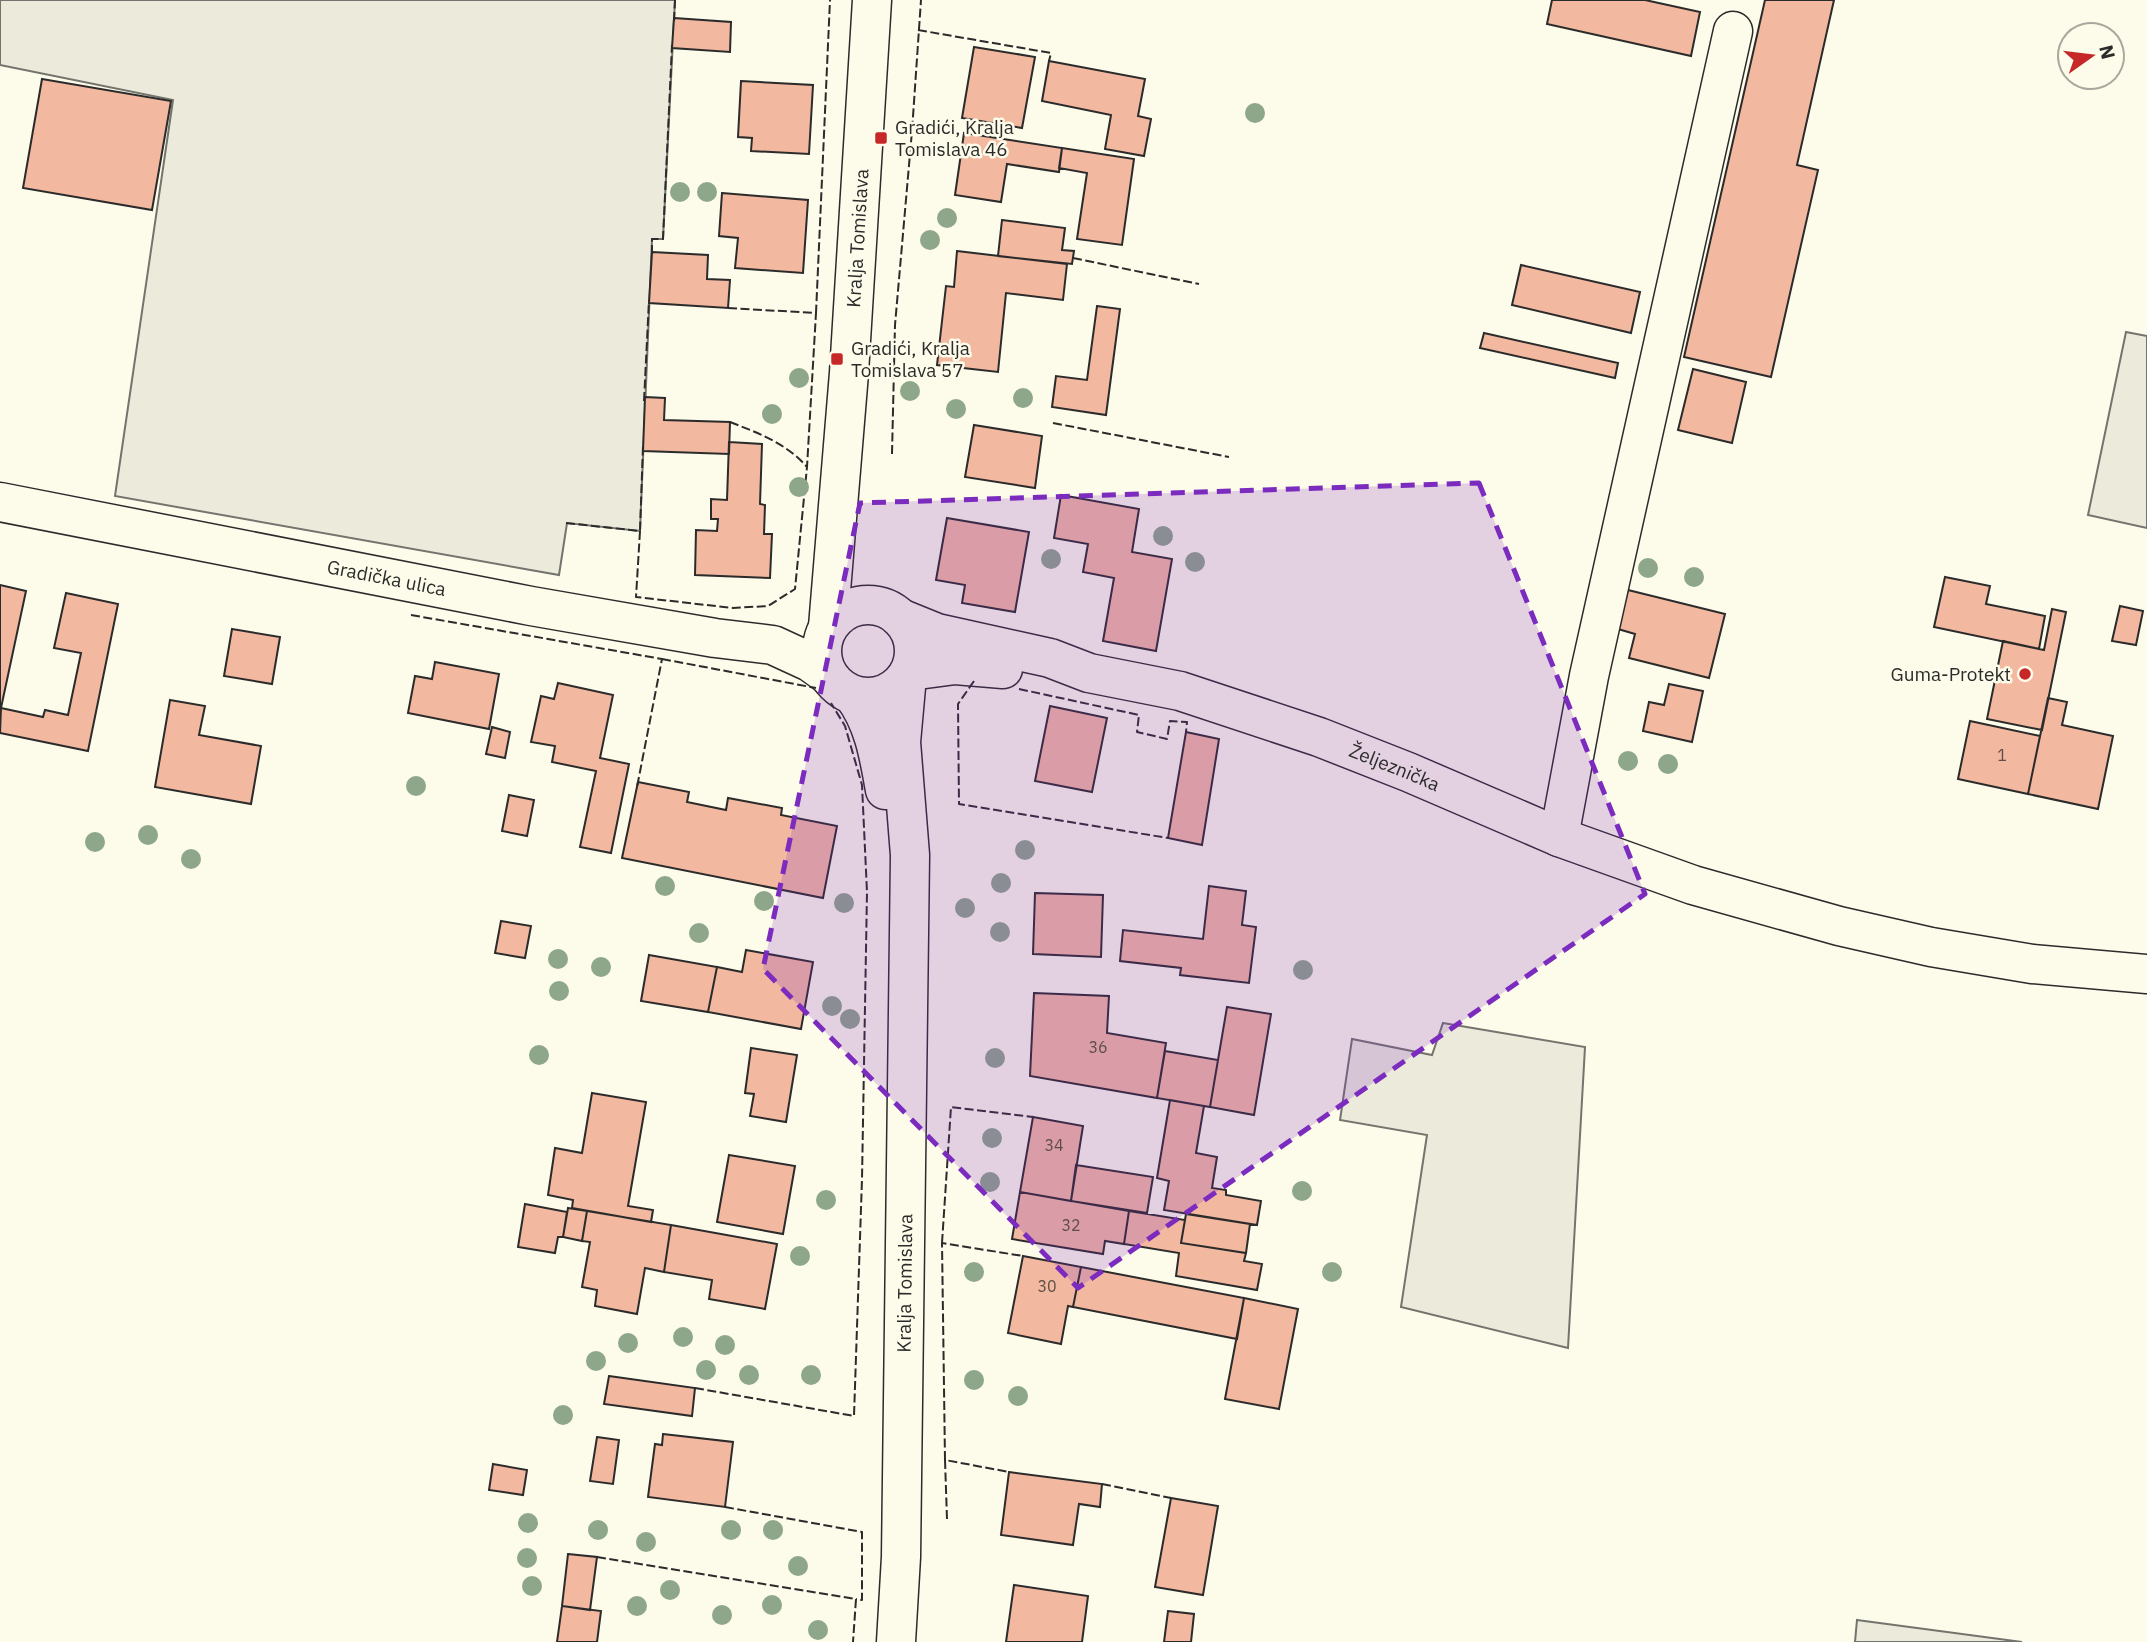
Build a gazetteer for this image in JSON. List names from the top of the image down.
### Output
{
  "streets": {
    "street": ["Kralja Tomislava", "Gradička ulica", "Željeznička"]
  },
  "crossings": [
    ["Kralja Tomislava", "Gradička ulica"],
    ["Kralja Tomislava", "Željeznička"],
    ["Gradička ulica", "Željeznička"]
  ],
  "places": {
    "transit": ["Gradići, Kralja Tomislava 46", "Gradići, Kralja Tomislava 57"],
    "other": ["Guma-Protekt"]
  },
  "house_numbers": [
    "1",
    "36",
    "34",
    "32",
    "30"
  ],
  "north": "right"
}
